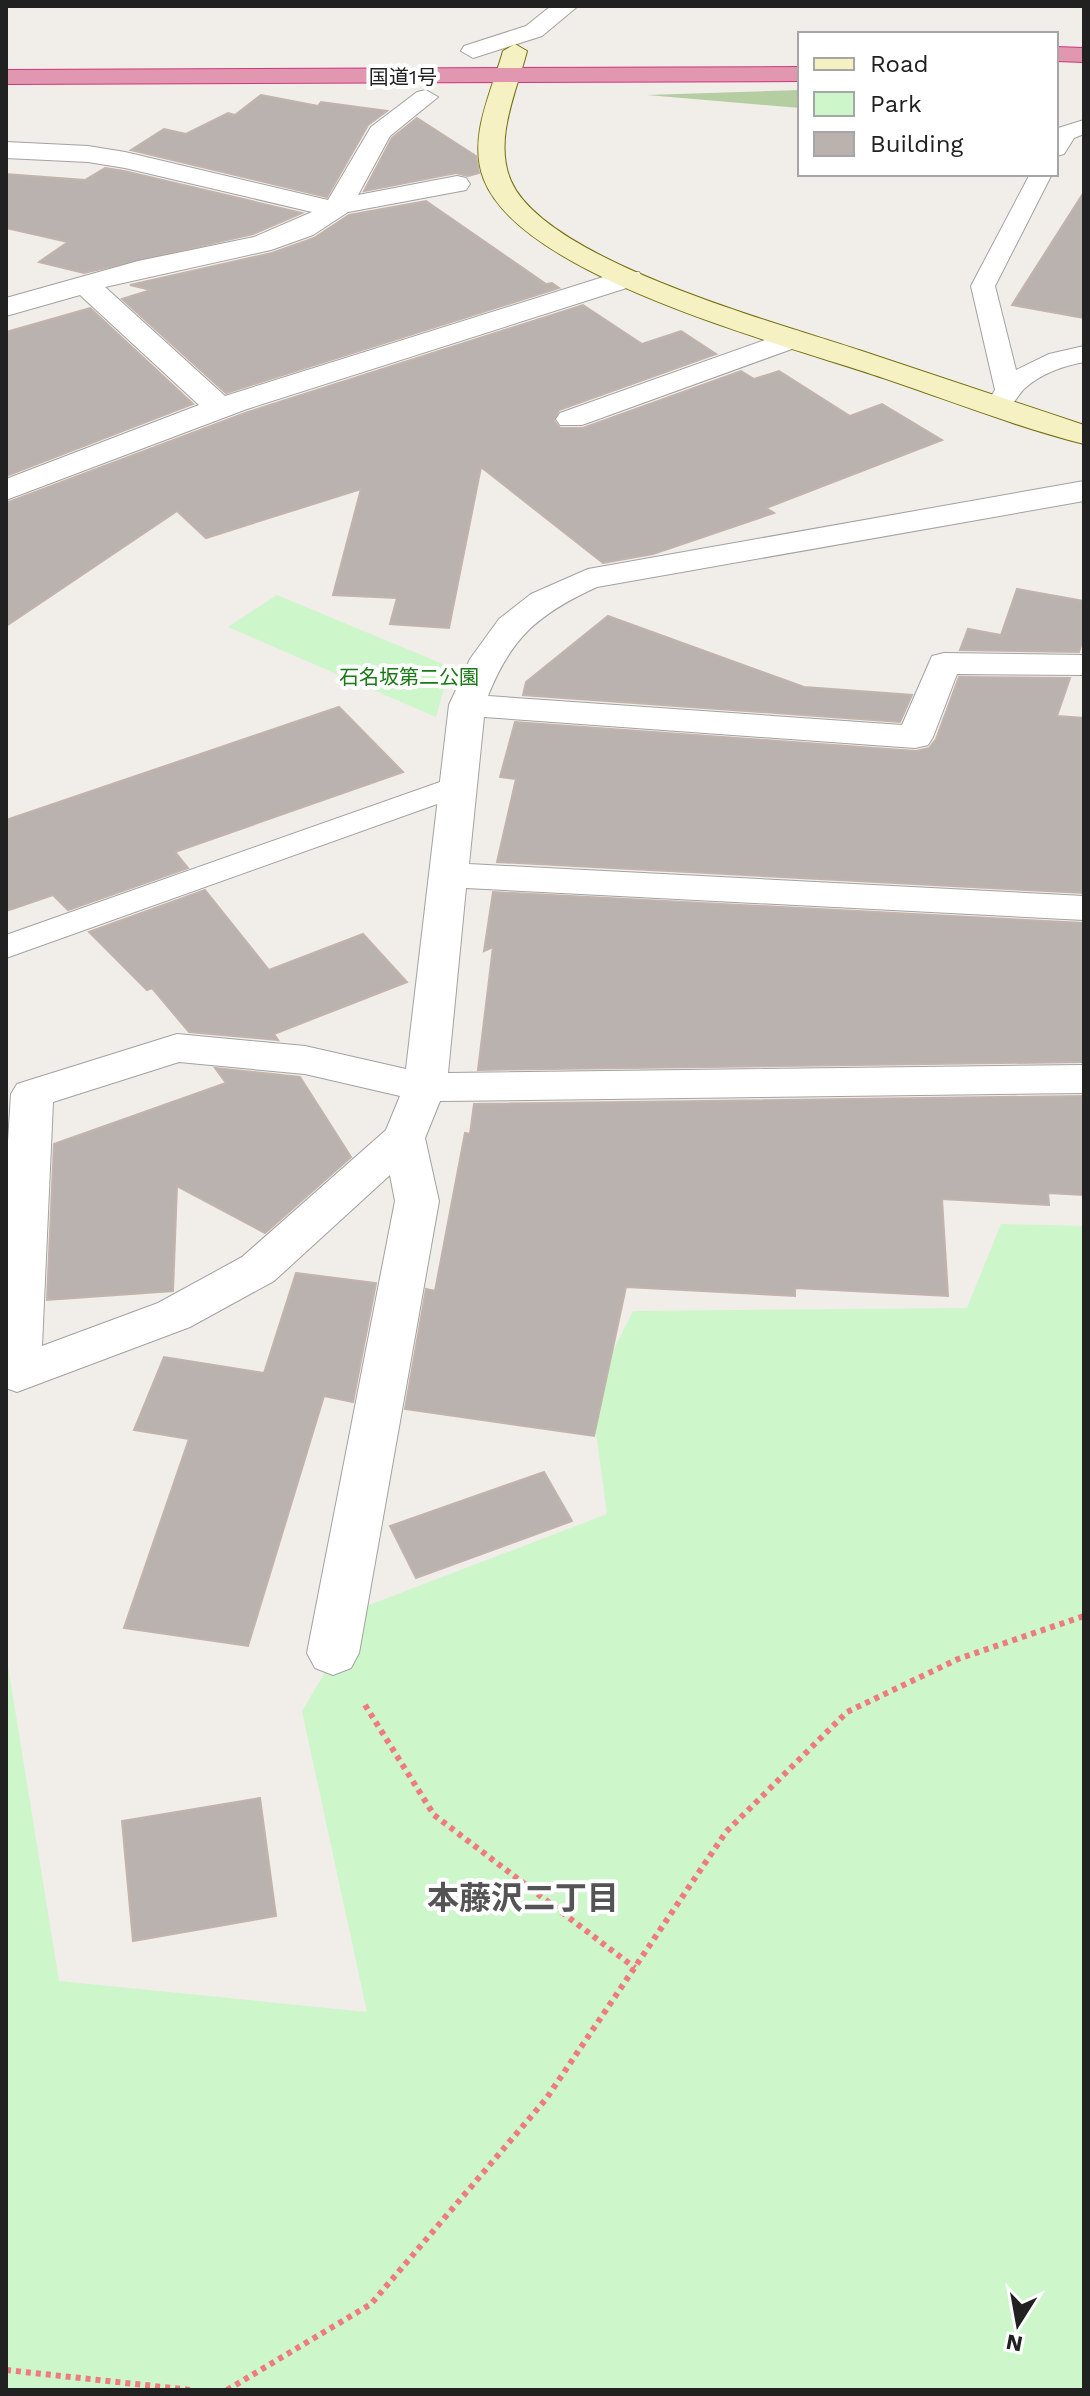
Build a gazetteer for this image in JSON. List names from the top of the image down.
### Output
{
  "streets": {
    "highway": ["国道1号"]
  },
  "districts": ["本藤沢二丁目"],
  "parks": ["石名坂第二公園"],
  "legend": ["Road", "Park", "Building"],
  "north": "bottom"
}
